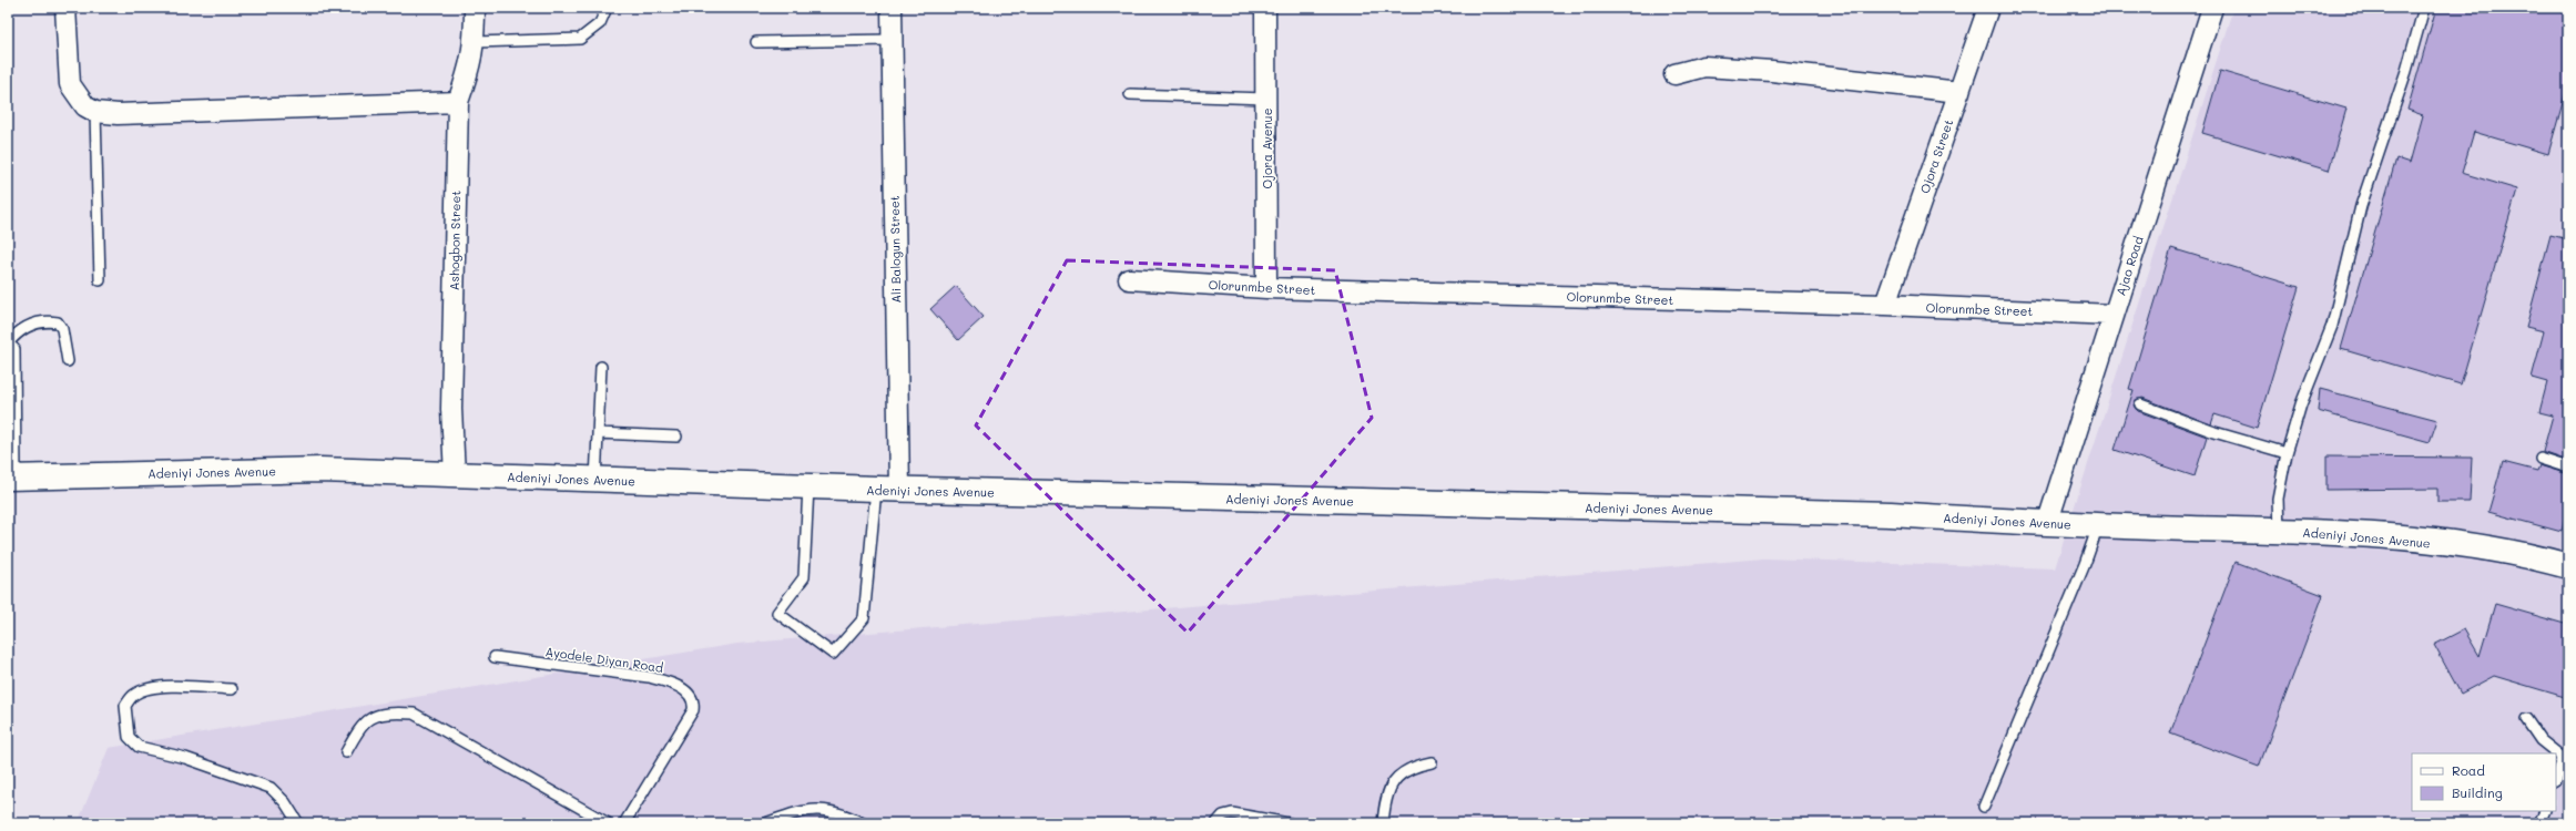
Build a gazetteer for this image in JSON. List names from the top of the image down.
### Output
{
  "streets": {
    "street": [
      "Ojora Avenue",
      "Ojora Street",
      "Ashogbon Street",
      "Ali Balogun Street",
      "Ajao Road",
      "Olorunmbe Street",
      "Adeniyi Jones Avenue"
    ],
    "lane": ["Ayodele Diyan Road"]
  },
  "crossings": [
    ["Ojora Avenue", "Olorunmbe Street"],
    ["Ojora Street", "Olorunmbe Street"],
    ["Ashogbon Street", "Adeniyi Jones Avenue"],
    ["Ali Balogun Street", "Adeniyi Jones Avenue"],
    ["Ajao Road", "Olorunmbe Street"],
    ["Ajao Road", "Adeniyi Jones Avenue"]
  ],
  "legend": ["Road", "Building"]
}
